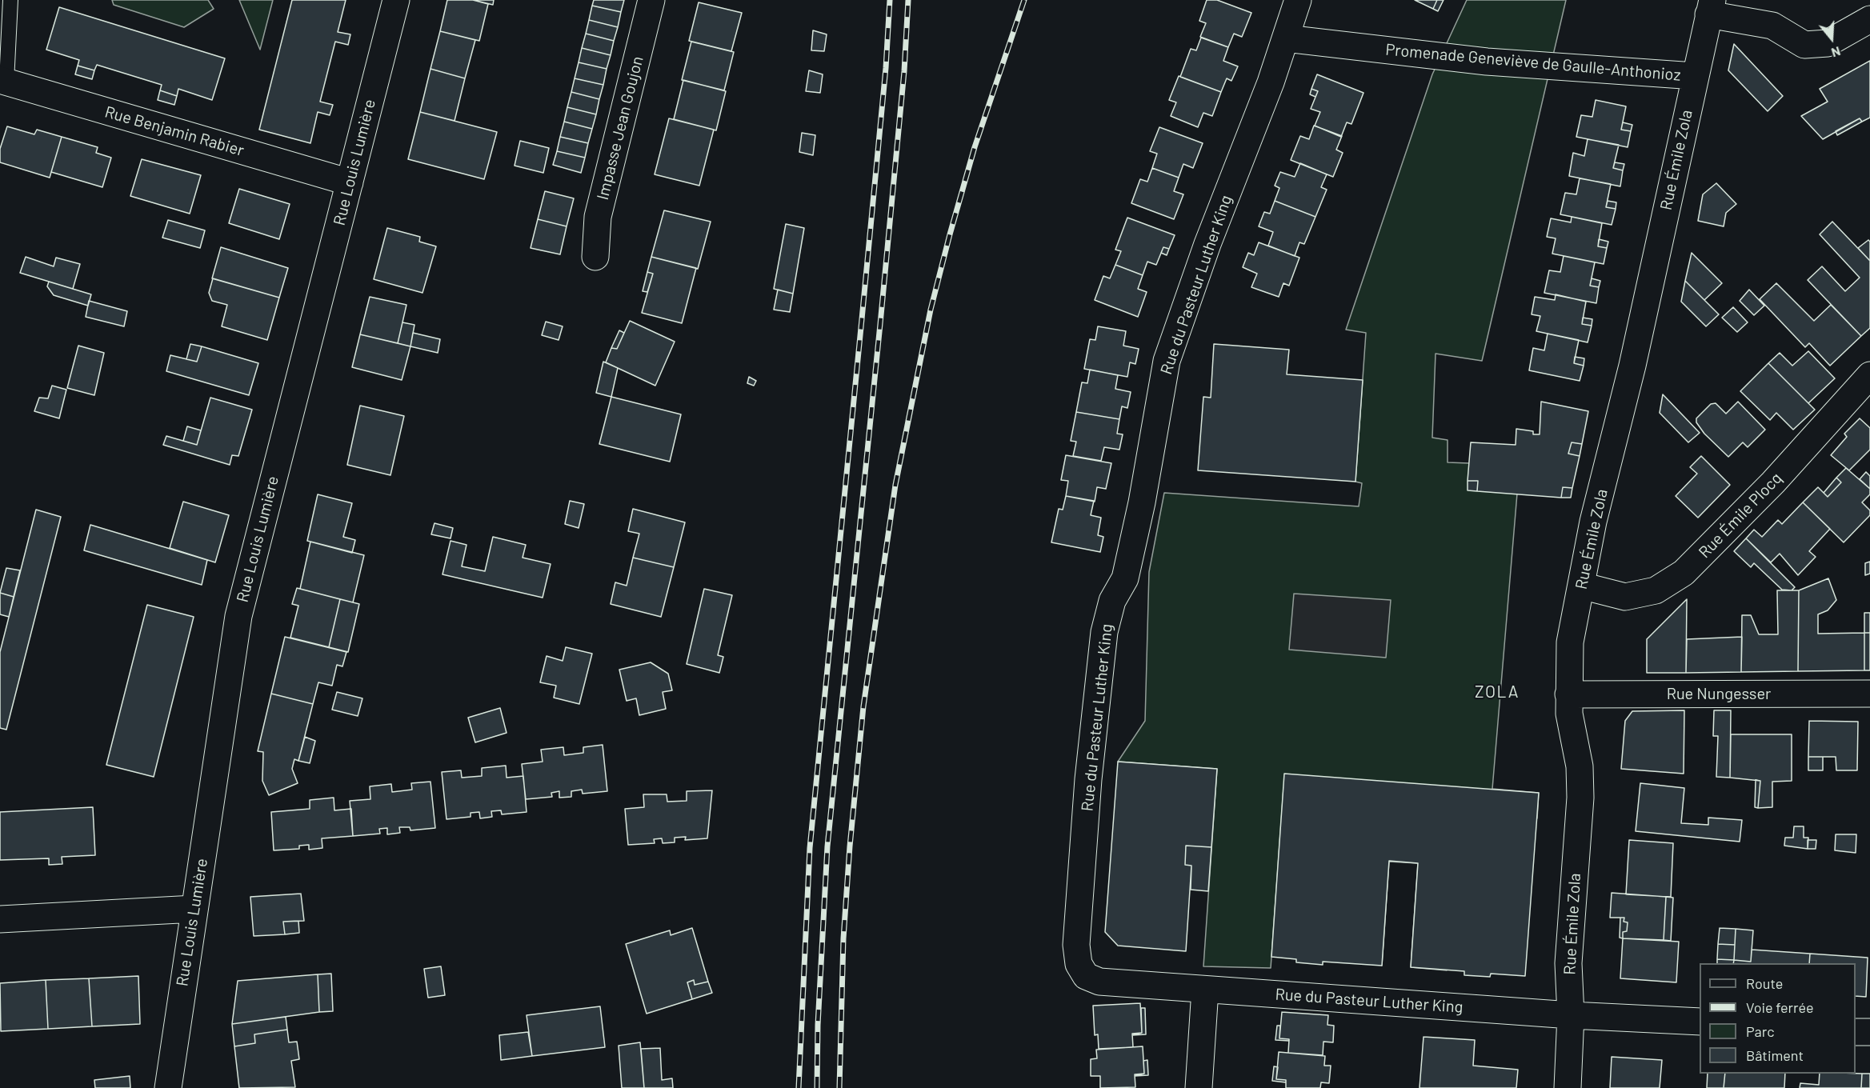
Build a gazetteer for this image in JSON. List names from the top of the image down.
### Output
{
  "streets": {
    "street": [
      "Promenade Geneviève de Gaulle-Anthonioz",
      "Impasse Jean Goujon",
      "Rue Benjamin Rabier",
      "Rue Émile Zola",
      "Rue Louis Lumière",
      "Rue du Pasteur Luther King",
      "Rue Émile Plocq",
      "Rue Nungesser"
    ]
  },
  "crossings": [
    ["Promenade Geneviève de Gaulle-Anthonioz", "Rue Émile Zola"],
    ["Promenade Geneviève de Gaulle-Anthonioz", "Rue du Pasteur Luther King"],
    ["Rue Benjamin Rabier", "Rue Louis Lumière"],
    ["Rue Émile Zola", "Rue du Pasteur Luther King"],
    ["Rue Émile Zola", "Rue Émile Plocq"],
    ["Rue Émile Zola", "Rue Nungesser"]
  ],
  "districts": ["ZOLA"],
  "legend": [
    "Route",
    "Voie ferrée",
    "Parc",
    "Bâtiment"
  ],
  "north": "bottom"
}
